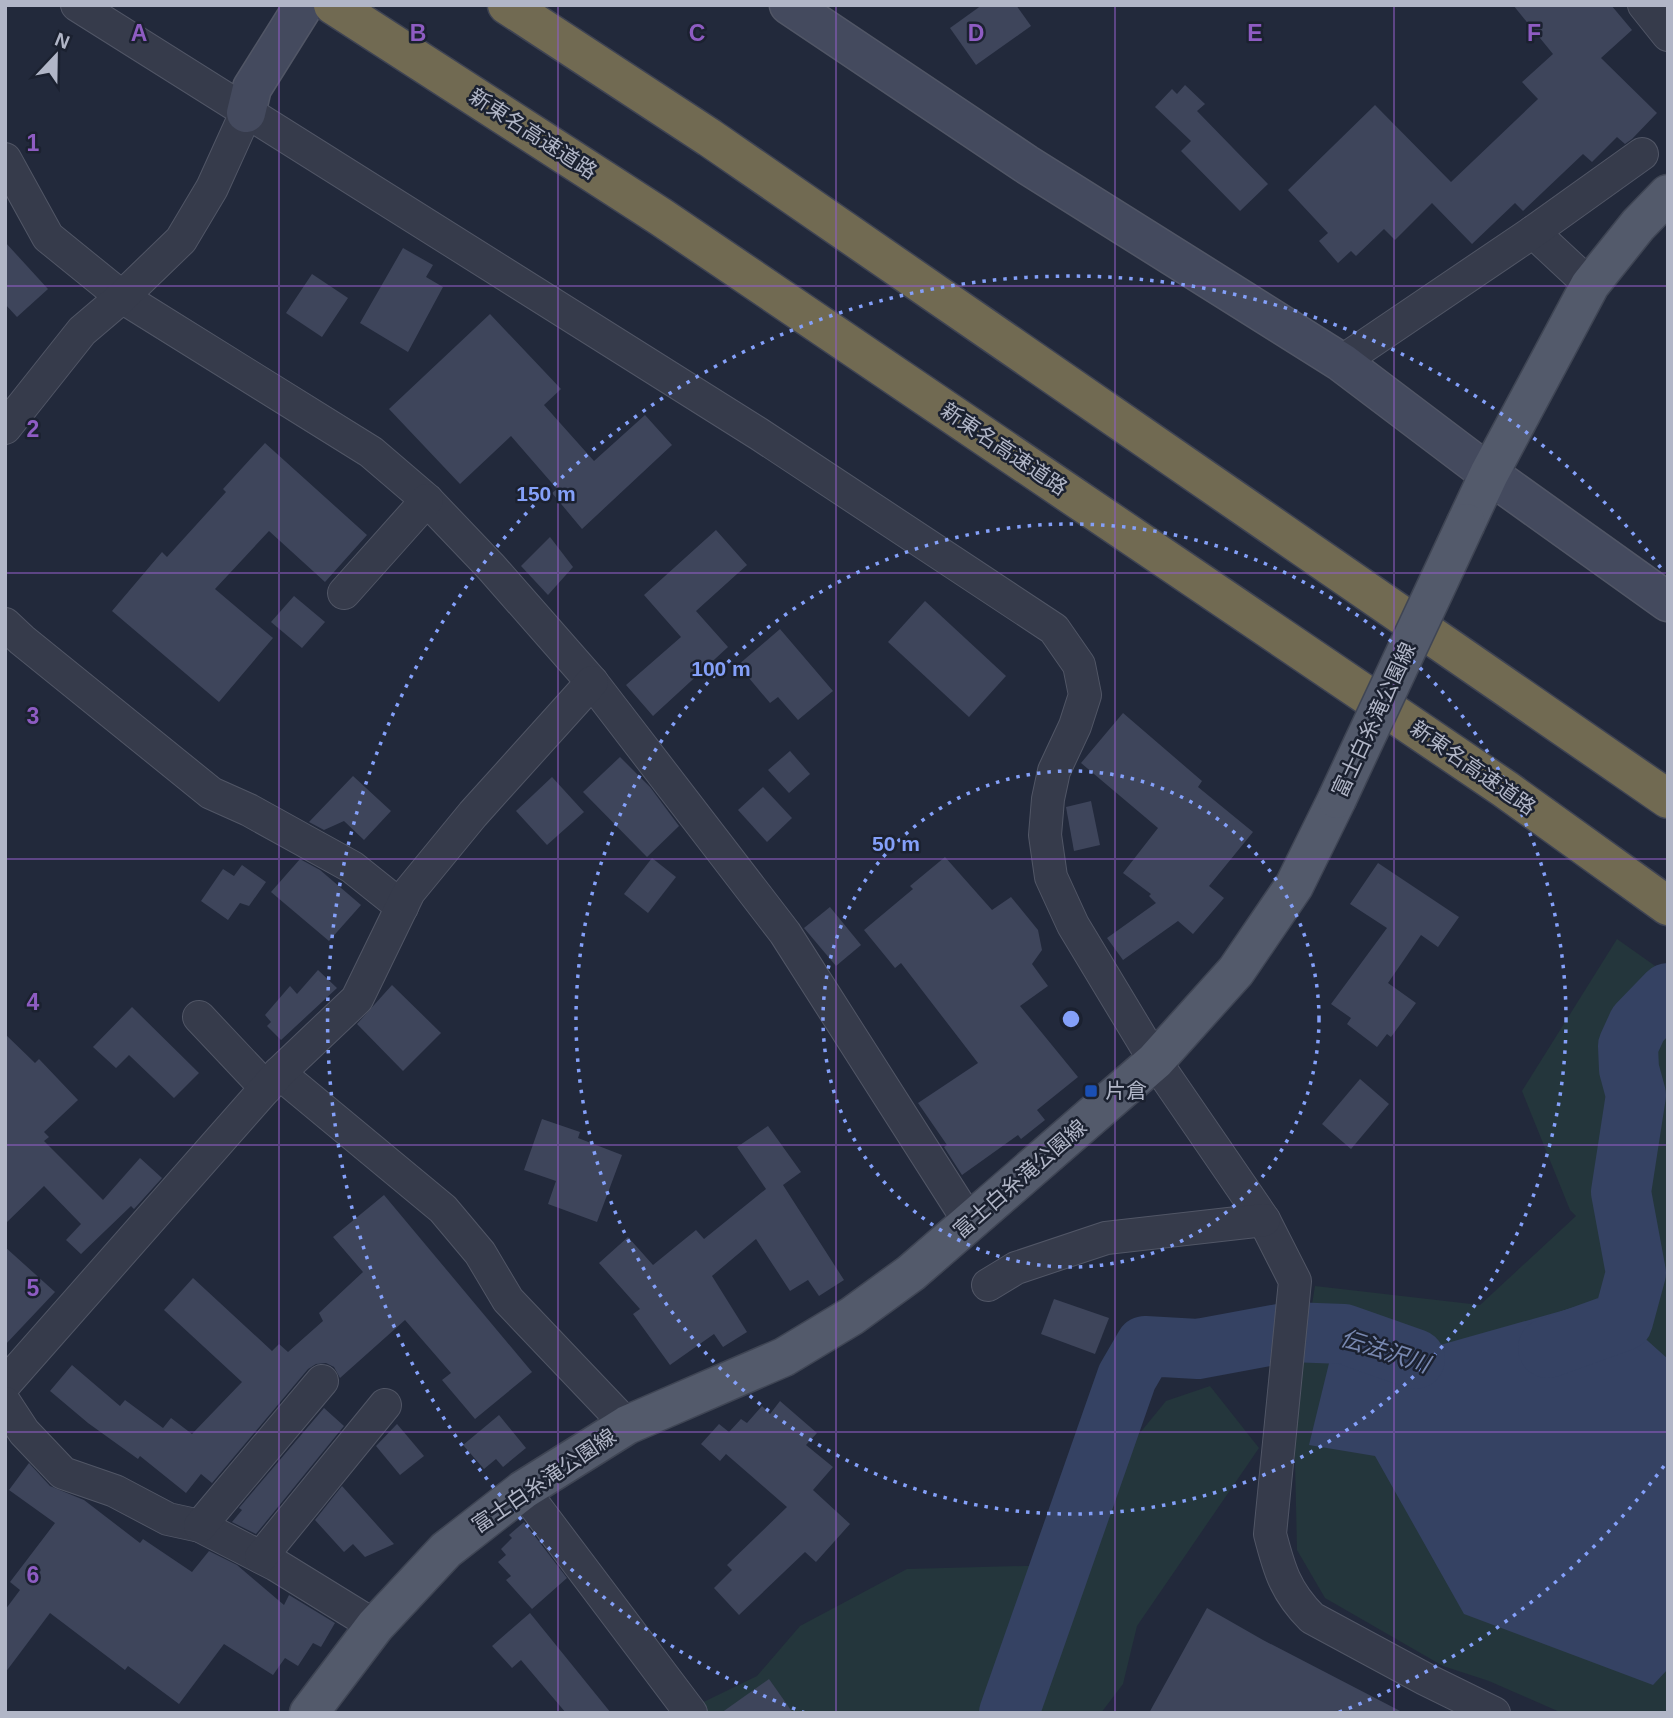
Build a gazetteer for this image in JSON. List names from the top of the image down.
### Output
{
  "streets": {
    "highway": ["新東名高速道路"],
    "main road": ["富士白糸滝公園線"]
  },
  "water": ["伝法沢川"],
  "places": {
    "transit": ["片倉"]
  },
  "north": "top",
  "grid": {
    "columns": [
      "A",
      "B",
      "C",
      "D",
      "E",
      "F"
    ],
    "rows": [
      "1",
      "2",
      "3",
      "4",
      "5",
      "6"
    ]
  },
  "rings": ["150 m", "100 m", "50 m"]
}
